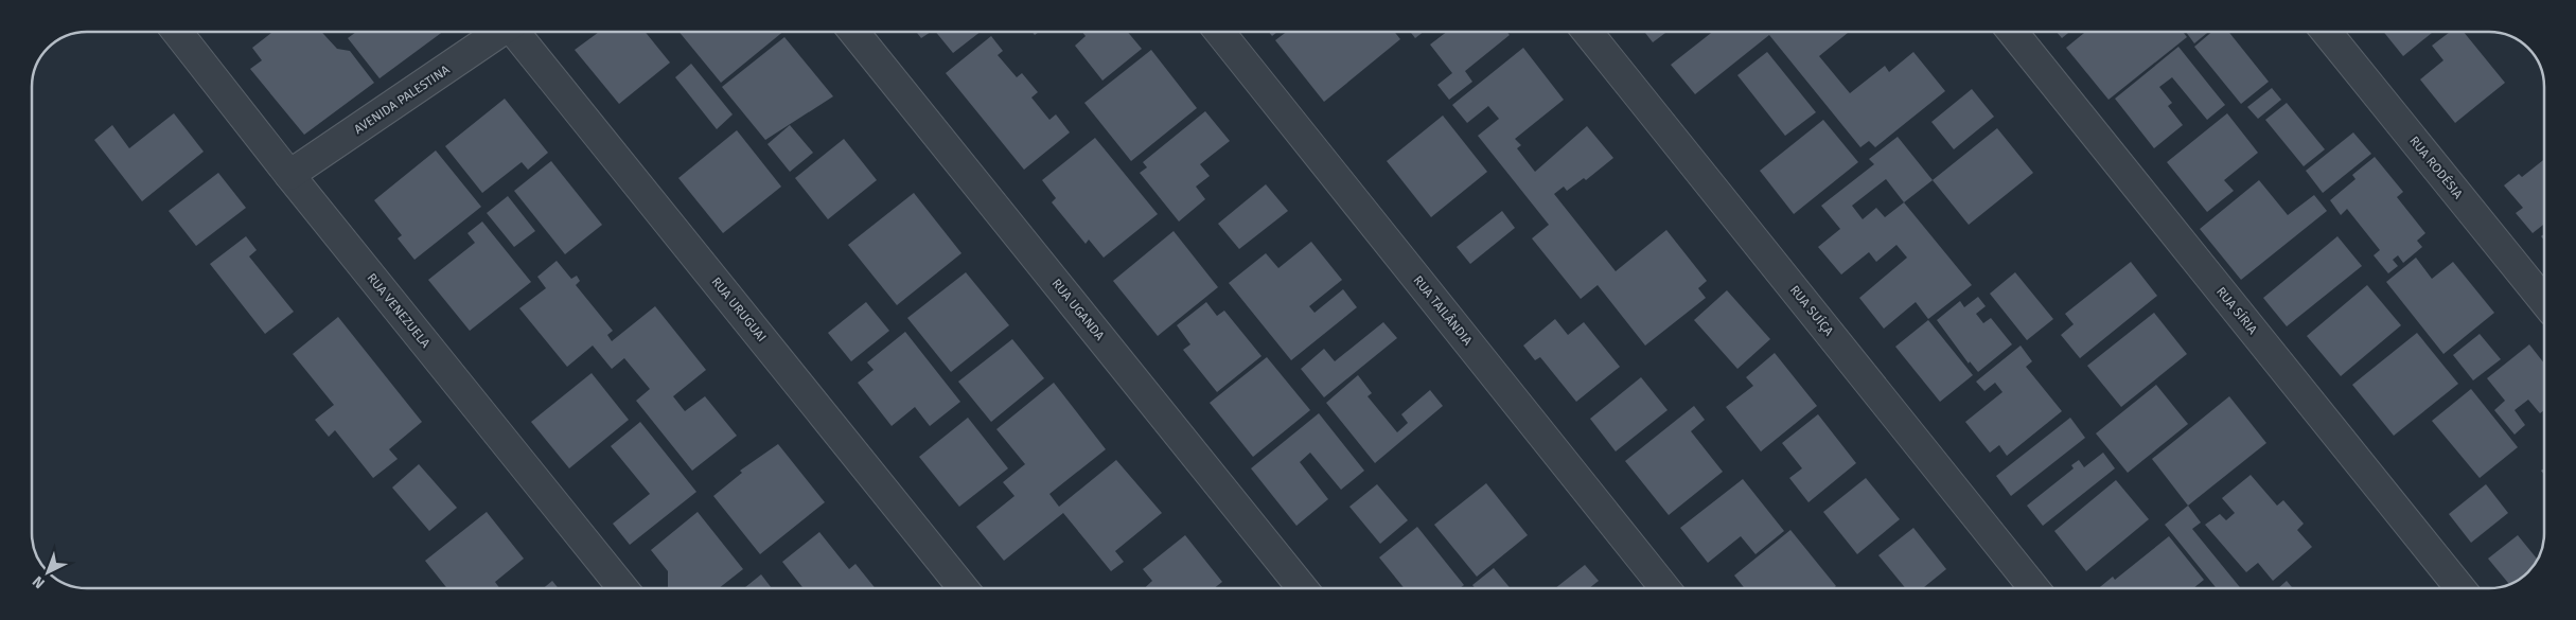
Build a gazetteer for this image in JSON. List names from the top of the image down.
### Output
{
  "streets": {
    "street": [
      "AVENIDA PALESTINA",
      "RUA RODÉSIA",
      "RUA URUGUAI",
      "RUA UGANDA",
      "RUA VENEZUELA",
      "RUA TAILÂNDIA",
      "RUA SUÍÇA",
      "RUA SÍRIA"
    ]
  },
  "crossings": [
    ["AVENIDA PALESTINA", "RUA VENEZUELA"]
  ],
  "north": "bottom left"
}
